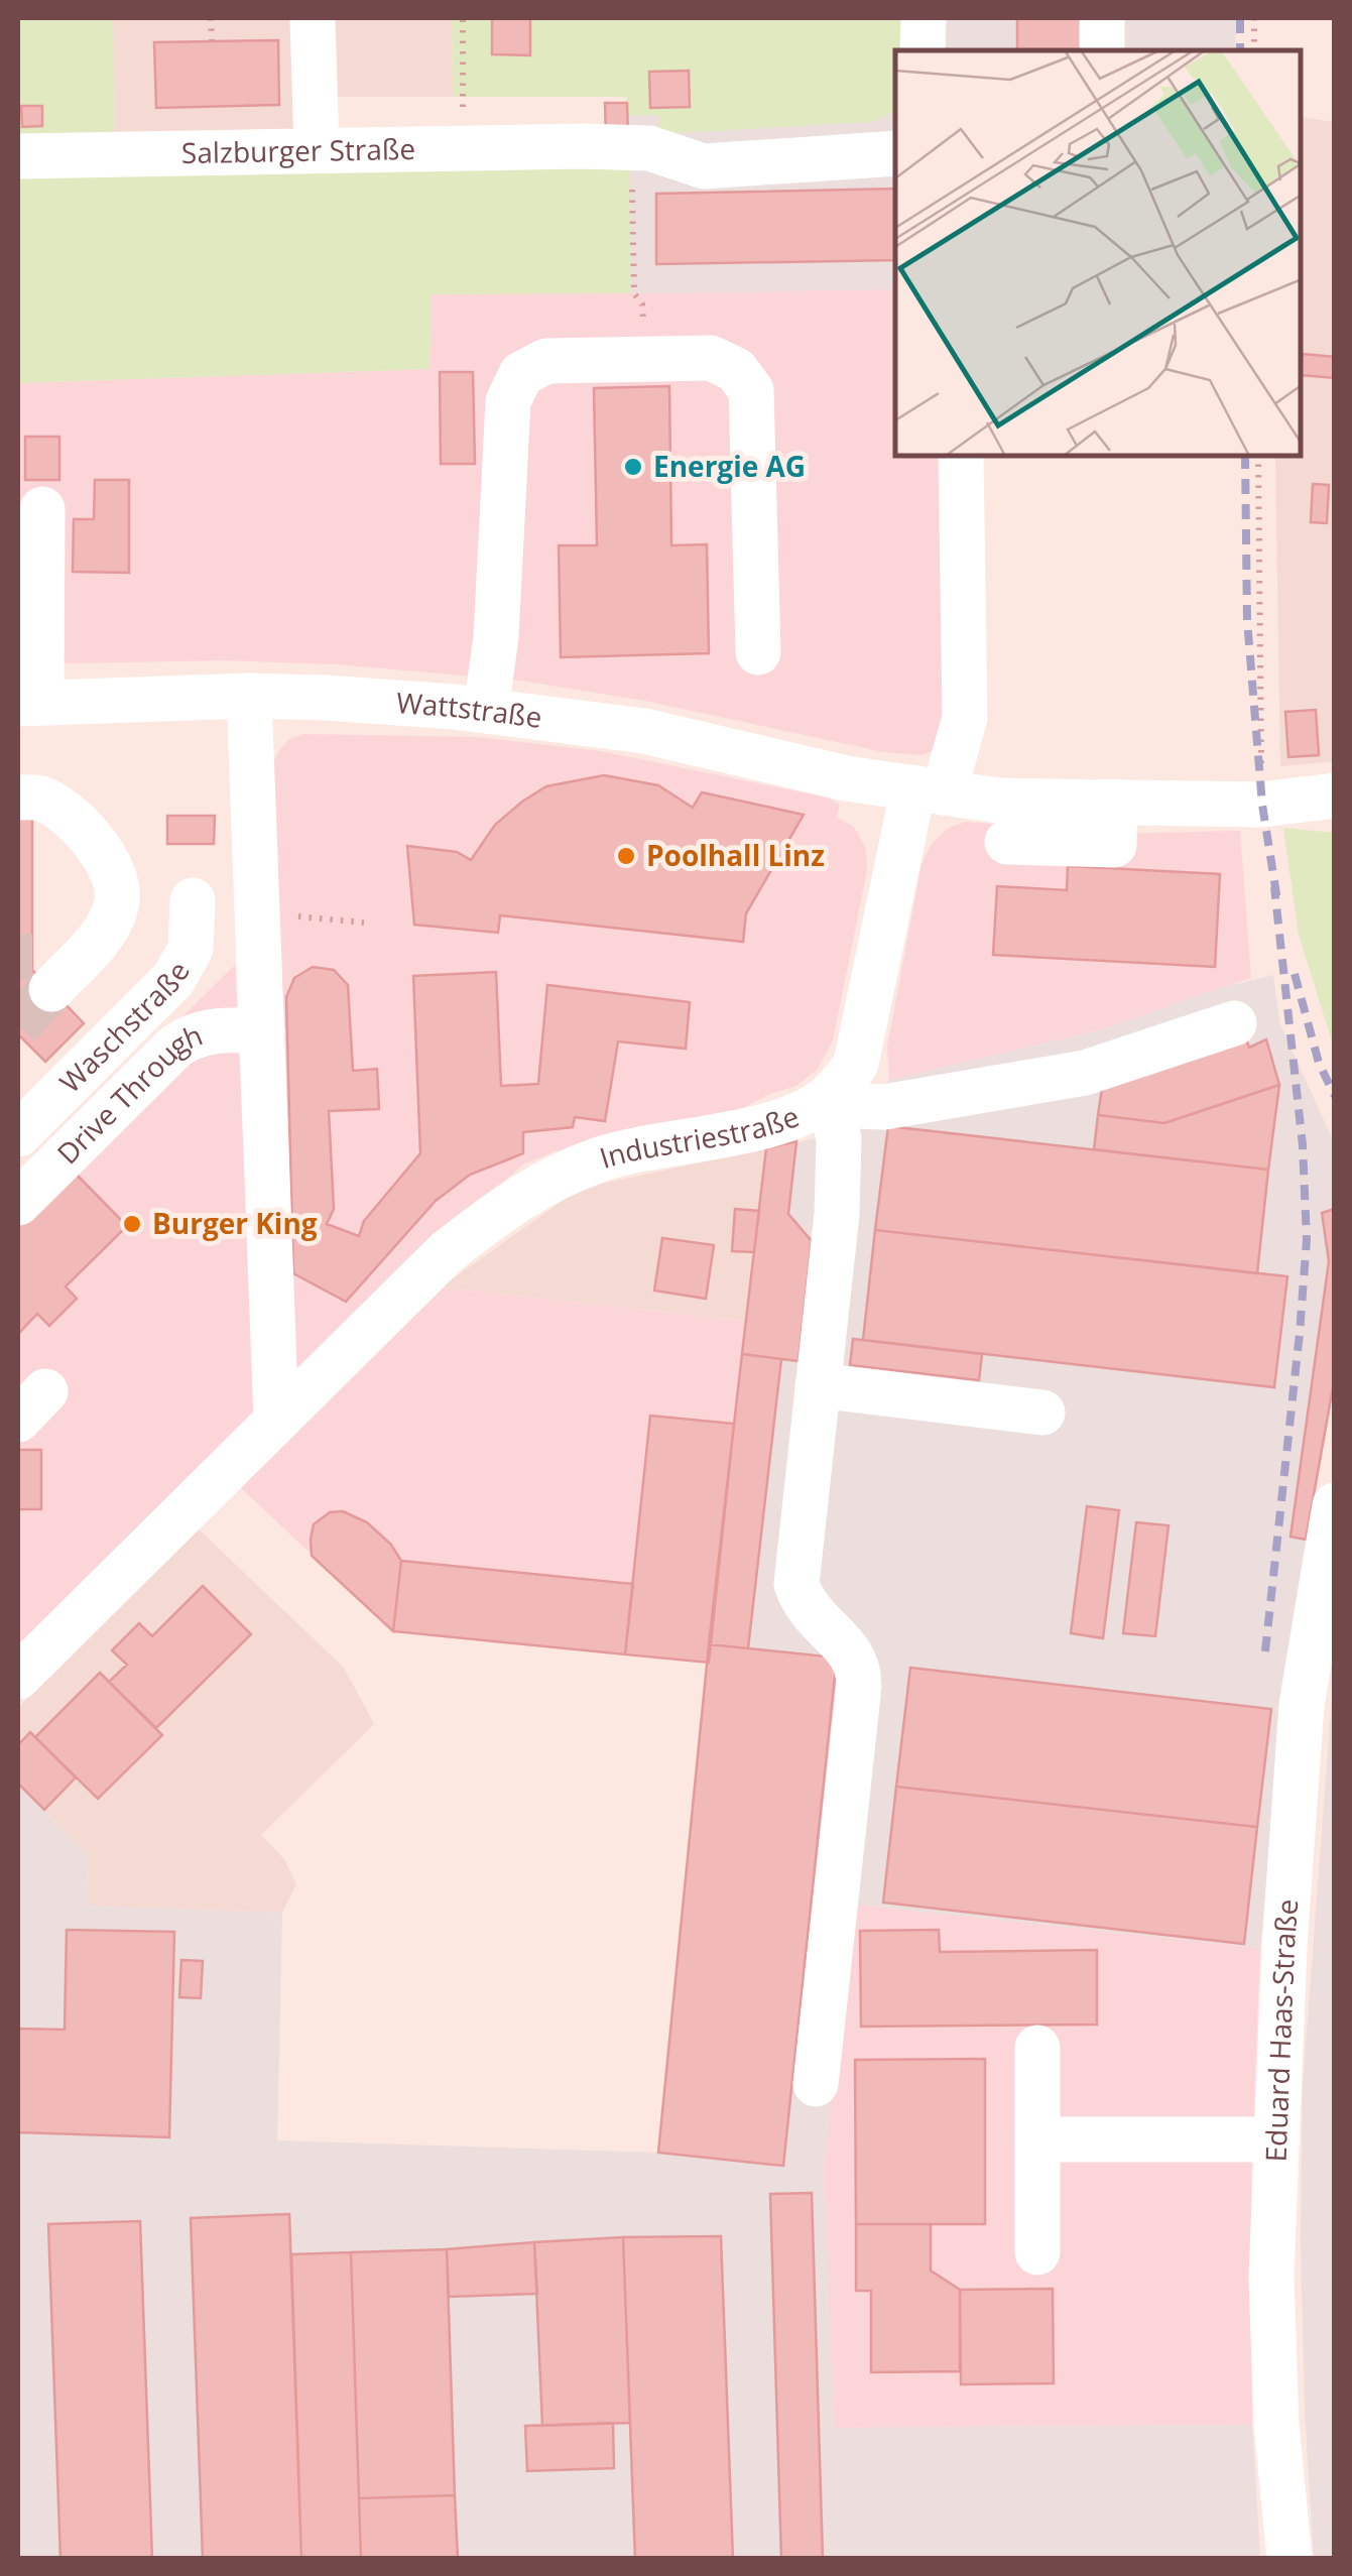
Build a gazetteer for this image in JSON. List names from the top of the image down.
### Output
{
  "streets": {
    "street": [
      "Salzburger Straße",
      "Wattstraße",
      "Waschstraße",
      "Drive Through",
      "Industriestraße",
      "Eduard Haas-Straße"
    ]
  },
  "crossings": [
    ["Wattstraße", "Industriestraße"]
  ],
  "places": ["Energie AG", "Poolhall Linz", "Burger King"]
}
